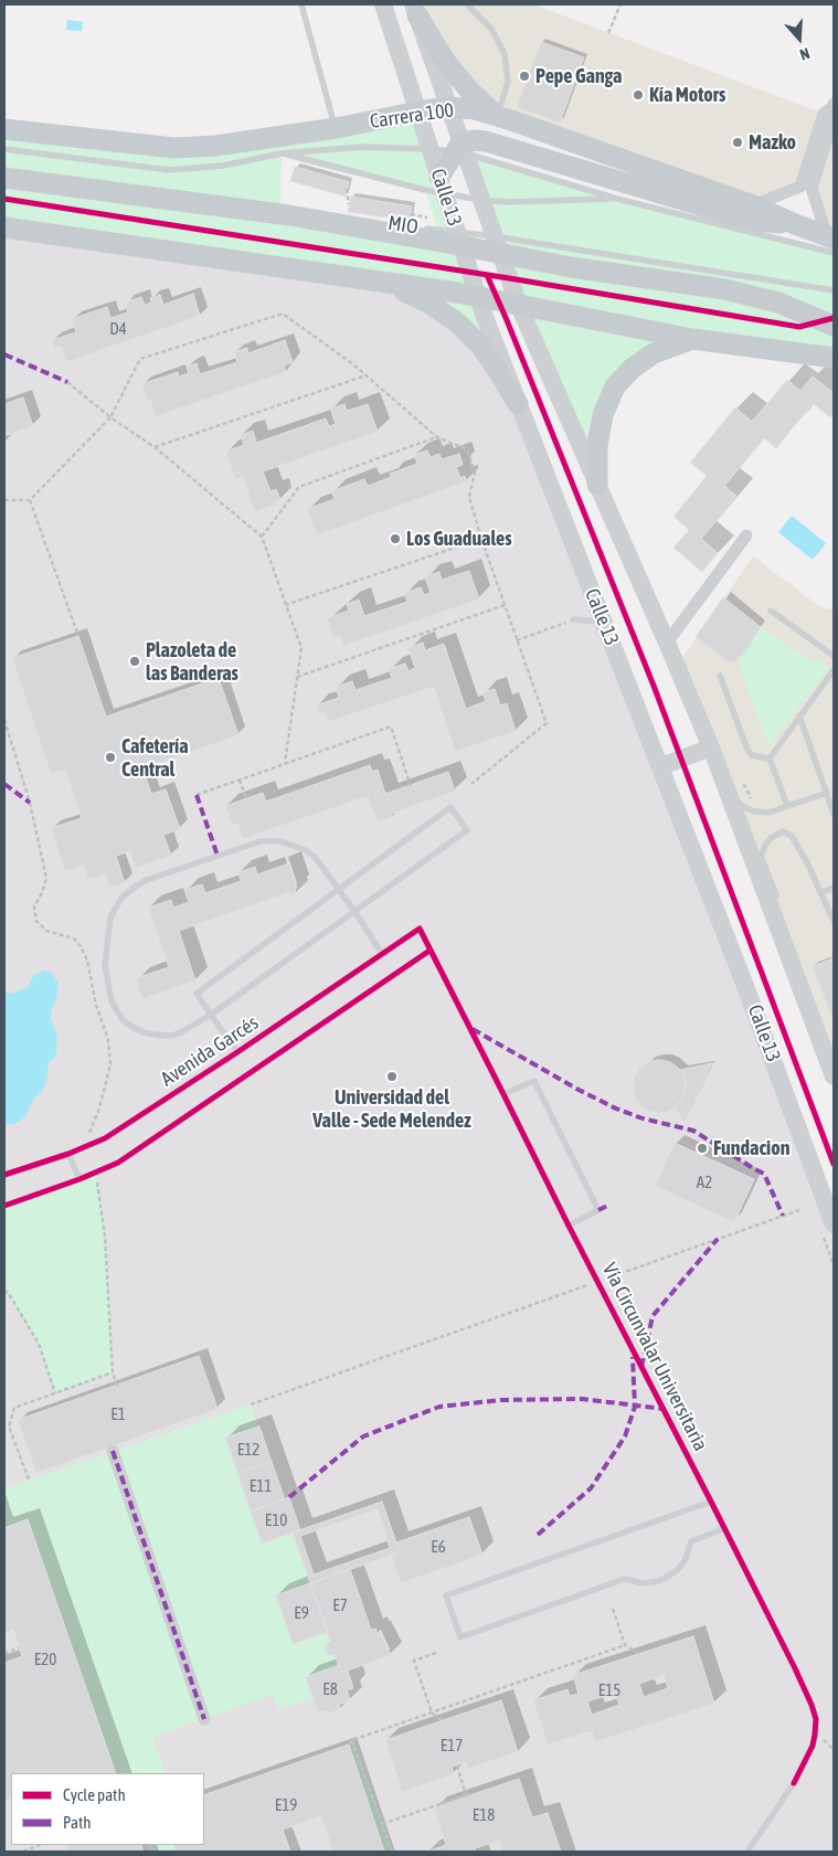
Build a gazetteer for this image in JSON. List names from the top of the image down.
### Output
{
  "streets": {
    "main road": ["Carrera 100", "Calle 13"],
    "lane": ["MIO", "Avenida Garcés", "Vía Circunvalar Universitaria"]
  },
  "crossings": [
    ["Carrera 100", "Calle 13"],
    ["Carrera 100", "MIO"],
    ["Calle 13", "MIO"],
    ["Avenida Garcés", "Vía Circunvalar Universitaria"]
  ],
  "places": [
    "Pepe Ganga",
    "Kía Motors",
    "Mazko",
    "Los Guaduales",
    "Plazoleta de las Banderas",
    "Cafetería Central",
    "Universidad del Valle - Sede Melendez",
    "Fundacion"
  ],
  "house_numbers": [
    "D4",
    "A2",
    "E1",
    "E12",
    "E11",
    "E10",
    "E6",
    "E7",
    "E9",
    "E20",
    "E8",
    "E15",
    "E17",
    "E19",
    "E18"
  ],
  "legend": ["Cycle path", "Path"],
  "north": "bottom"
}
